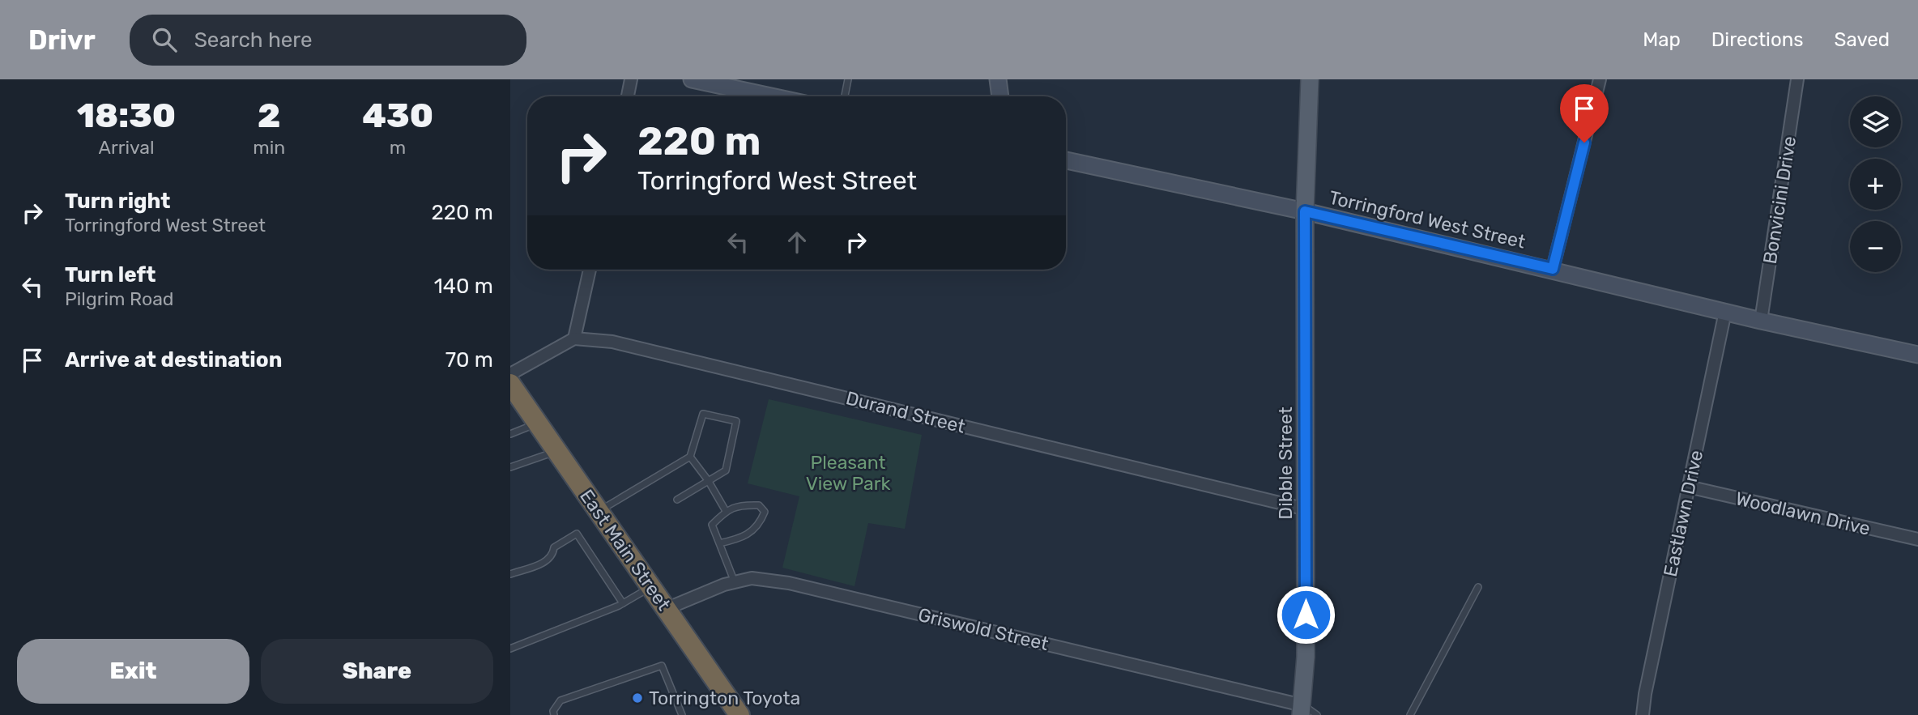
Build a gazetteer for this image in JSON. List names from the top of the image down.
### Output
{
  "streets": {
    "highway": ["East Main Street"],
    "main road": ["Dibble Street"],
    "street": [
      "Bonvicini Drive",
      "Torringford West Street",
      "Durand Street",
      "Eastlawn Drive",
      "Woodlawn Drive",
      "Griswold Street"
    ]
  },
  "crossings": [
    ["Bonvicini Drive", "Torringford West Street"],
    ["Torringford West Street", "Dibble Street"],
    ["Torringford West Street", "Eastlawn Drive"],
    ["Durand Street", "Dibble Street"],
    ["Dibble Street", "Griswold Street"],
    ["Eastlawn Drive", "Woodlawn Drive"],
    ["East Main Street", "Griswold Street"]
  ],
  "parks": ["Pleasant View Park"],
  "places": ["Torrington Toyota"],
  "page": {
    "header": "Drivr",
    "search": "Search here",
    "nav": ["Map", "Directions", "Saved"],
    "eta": [
      "18:30",
      "Arrival",
      "2",
      "min",
      "430",
      "m"
    ],
    "map_buttons": ["+", "−"],
    "turn": ["220 m", "Torringford West Street"],
    "list": [
      {
        "name": "Turn right",
        "note": "Torringford West Street",
        "value": "220 m"
      },
      {
        "name": "Turn left",
        "note": "Pilgrim Road",
        "value": "140 m"
      },
      {
        "name": "Arrive at destination",
        "value": "70 m"
      }
    ],
    "buttons": ["Exit", "Share"]
  }
}
